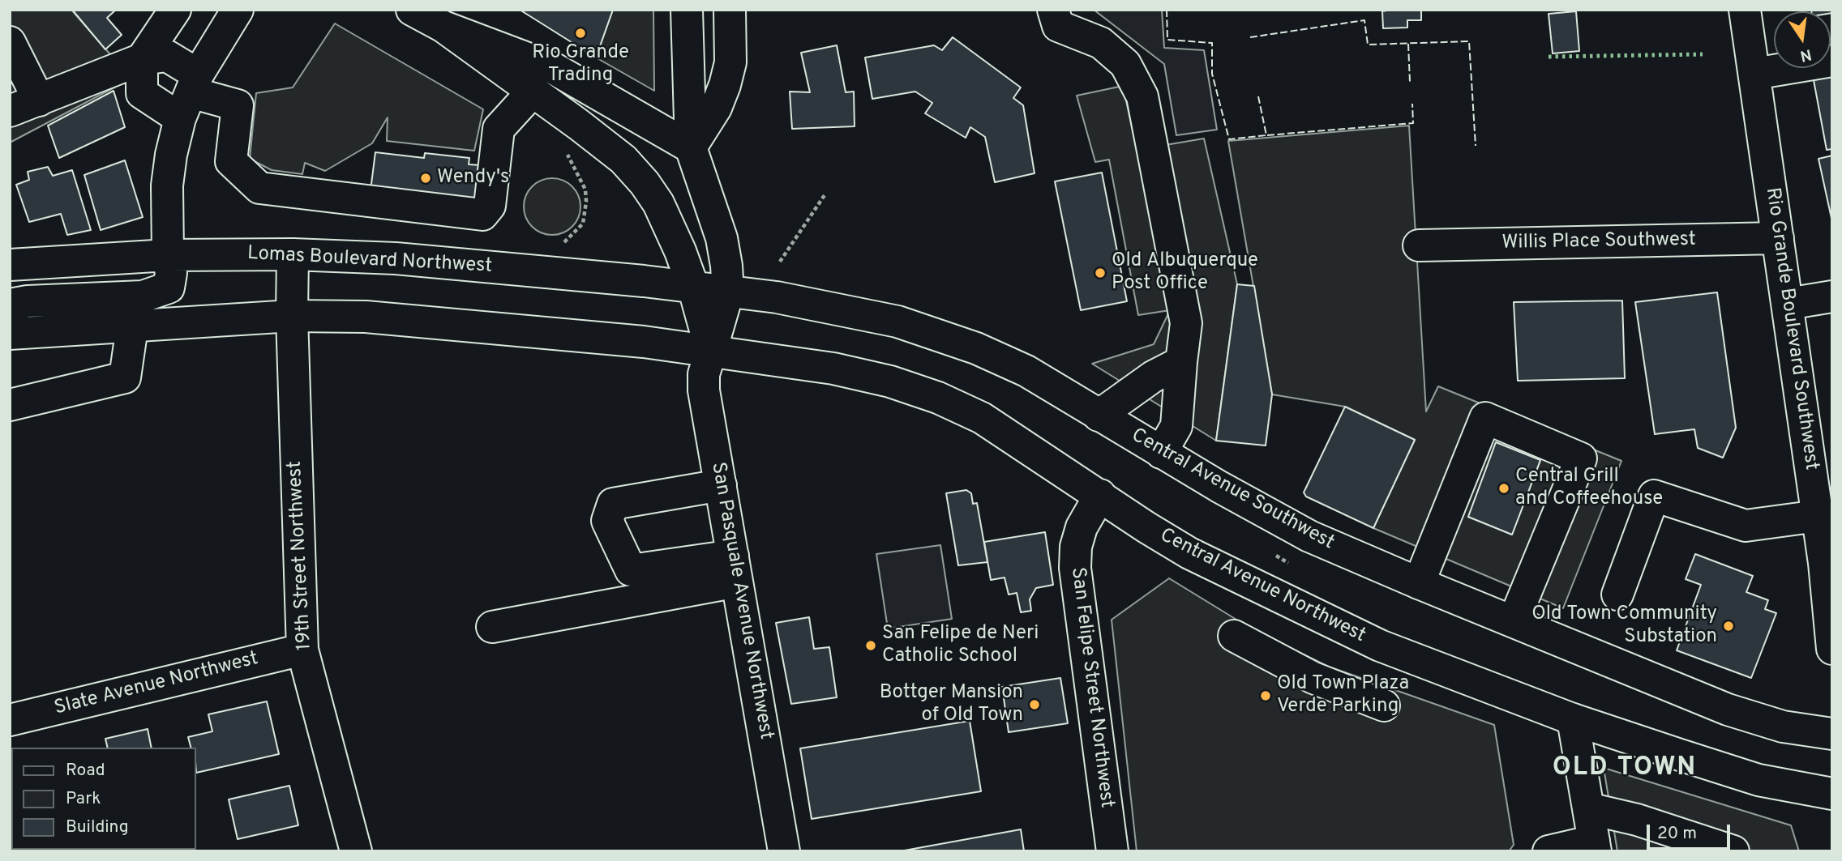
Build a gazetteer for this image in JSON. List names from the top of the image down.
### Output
{
  "streets": {
    "main road": [
      "Willis Place Southwest",
      "Lomas Boulevard Northwest",
      "Rio Grande Boulevard Southwest",
      "Central Avenue Southwest",
      "19th Street Northwest",
      "Central Avenue Northwest",
      "San Pasquale Avenue Northwest",
      "Slate Avenue Northwest",
      "San Felipe Street Northwest"
    ]
  },
  "crossings": [
    ["Willis Place Southwest", "Rio Grande Boulevard Southwest"],
    ["Lomas Boulevard Northwest", "Central Avenue Southwest"],
    ["Lomas Boulevard Northwest", "19th Street Northwest"],
    ["19th Street Northwest", "Slate Avenue Northwest"],
    ["Central Avenue Northwest", "San Pasquale Avenue Northwest"],
    ["Central Avenue Northwest", "San Felipe Street Northwest"]
  ],
  "districts": ["OLD TOWN"],
  "places": [
    "Rio Grande Trading",
    "Wendy's",
    "Old Albuquerque Post Office",
    "Central Grill and Coffeehouse",
    "Old Town Community Substation",
    "San Felipe de Neri Catholic School",
    "Old Town Plaza Verde Parking",
    "Bottger Mansion of Old Town"
  ],
  "legend": ["Road", "Park", "Building"],
  "scale_bar": "20 m",
  "north": "bottom"
}
